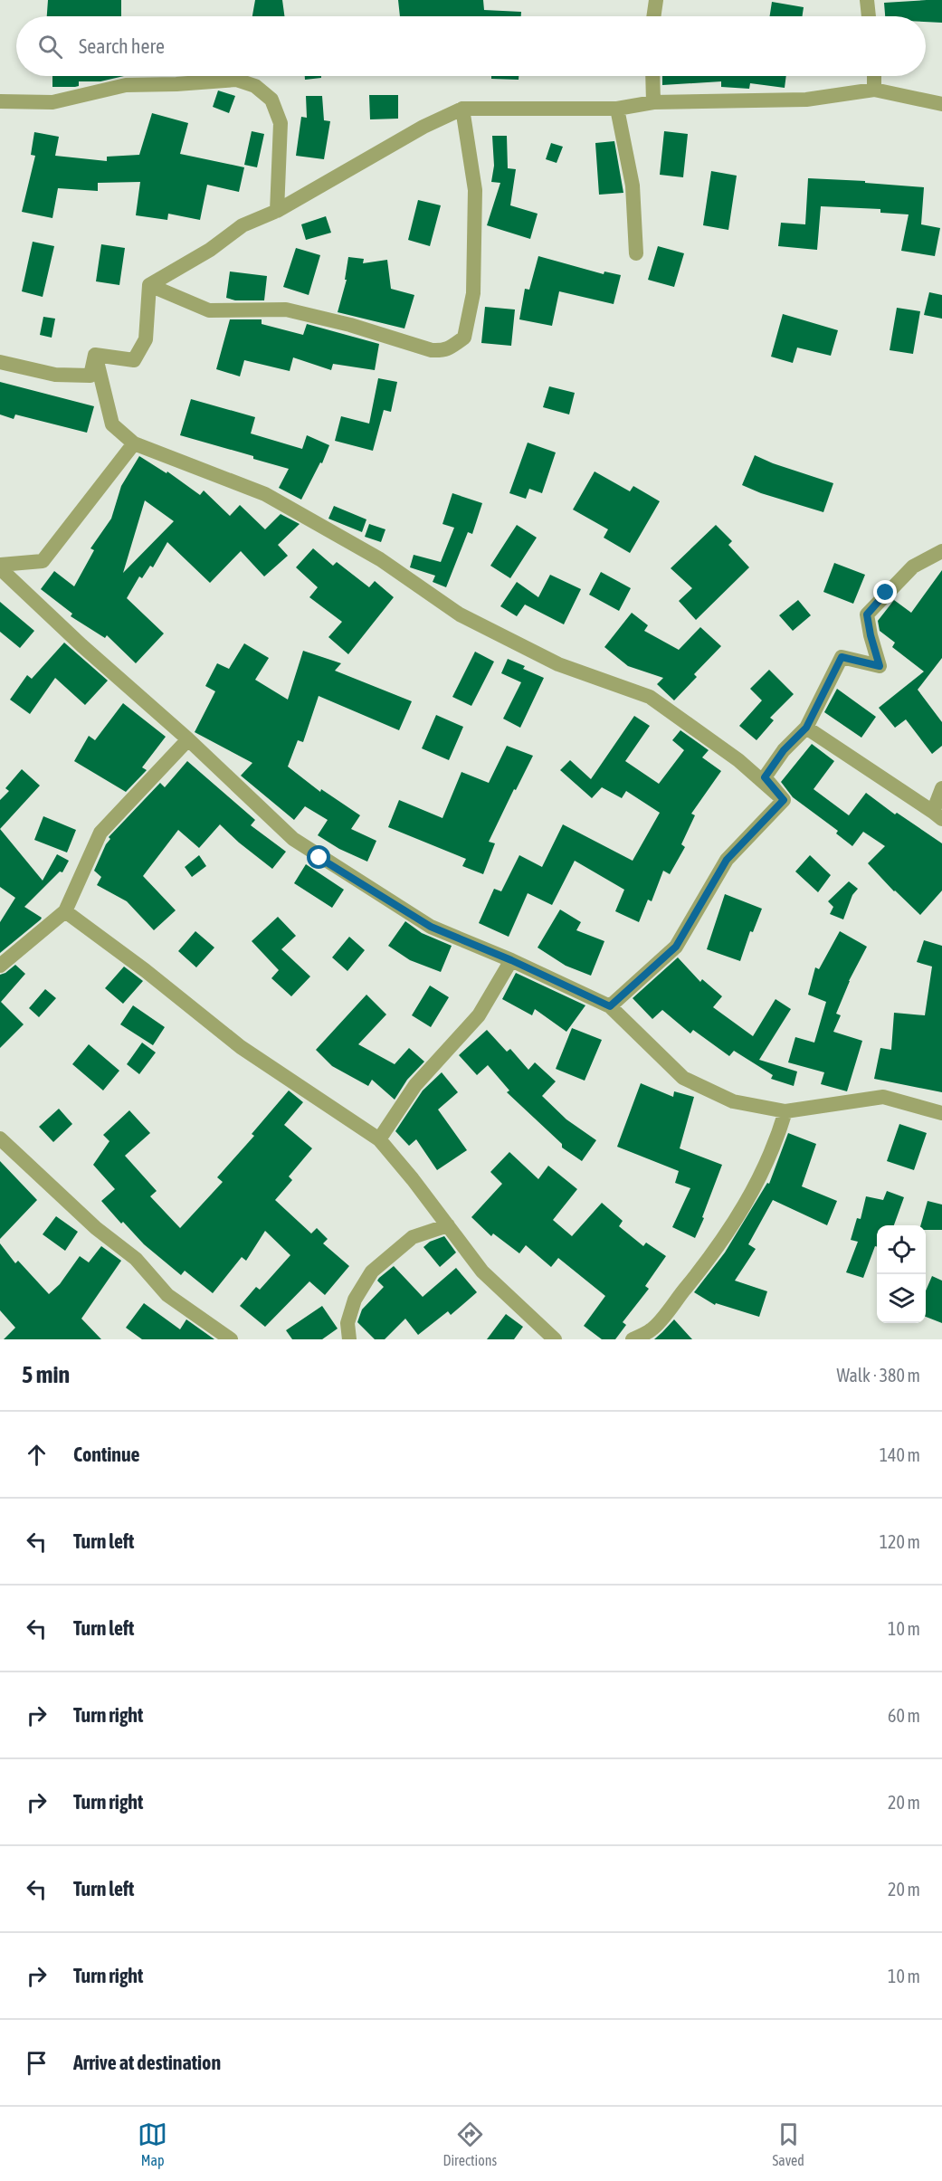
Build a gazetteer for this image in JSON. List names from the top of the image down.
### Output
{
  "page": {
    "search": "Search here",
    "heading": ["5 min", "Walk · 380 m"],
    "list": [
      ["Continue", "140 m"],
      ["Turn left", "120 m"],
      ["Turn left", "10 m"],
      ["Turn right", "60 m"],
      ["Turn right", "20 m"],
      ["Turn left", "20 m"],
      ["Turn right", "10 m"],
      "Arrive at destination"
    ],
    "nav": ["Map", "Directions", "Saved"]
  }
}
